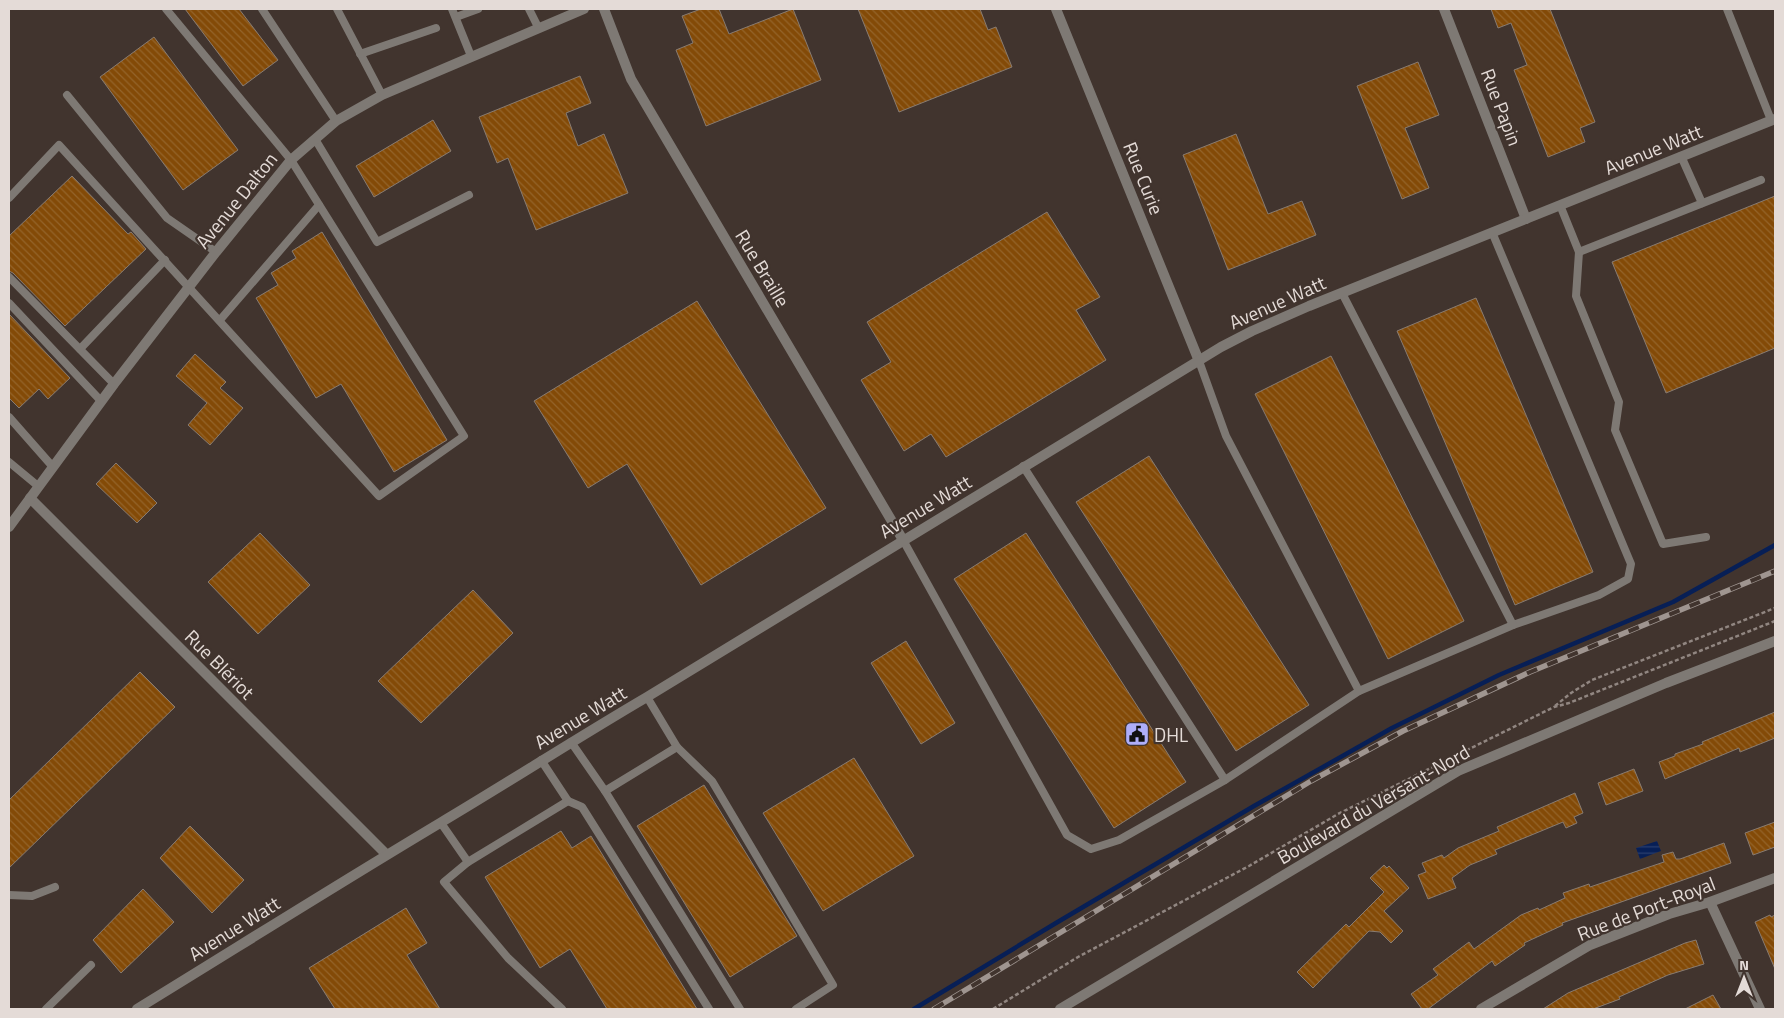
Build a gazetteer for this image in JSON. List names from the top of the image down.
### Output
{
  "streets": {
    "street": [
      "Rue Papin",
      "Avenue Watt",
      "Rue Curie",
      "Avenue Dalton",
      "Rue Braille",
      "Rue Blériot",
      "Boulevard du Versant-Nord",
      "Rue de Port-Royal"
    ]
  },
  "crossings": [
    ["Rue Papin", "Avenue Watt"],
    ["Avenue Watt", "Rue Curie"],
    ["Avenue Watt", "Rue Braille"],
    ["Avenue Watt", "Rue Blériot"],
    ["Avenue Dalton", "Rue Blériot"]
  ],
  "places": {
    "public building": ["DHL"]
  },
  "north": "top"
}
